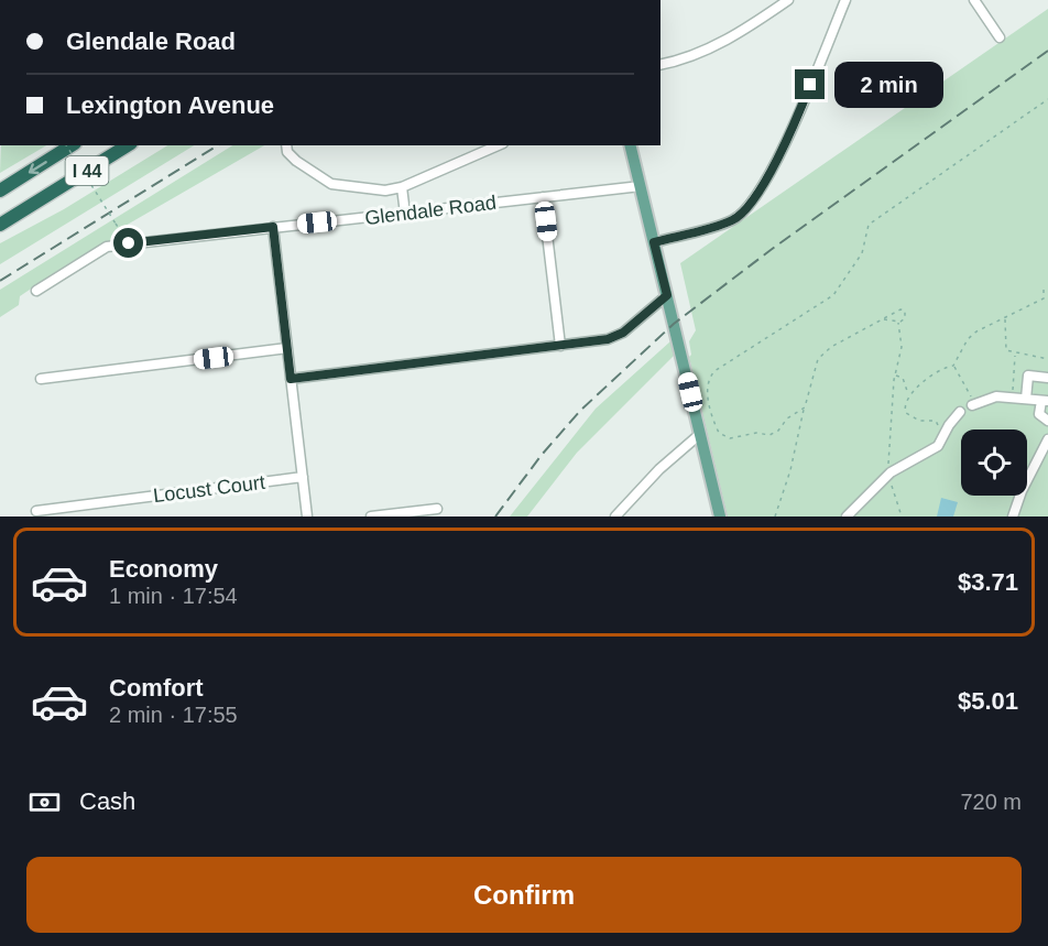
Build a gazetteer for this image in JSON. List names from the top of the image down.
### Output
{
  "streets": {
    "highway": ["I 44"],
    "street": ["Glendale Road", "Locust Court"]
  },
  "page": {
    "banner": ["Glendale Road", "Lexington Avenue"],
    "bubble": "2 min",
    "list": [
      {
        "name": "Economy",
        "note": "1 min · 17:54",
        "value": "$3.71"
      },
      {
        "name": "Comfort",
        "note": "2 min · 17:55",
        "value": "$5.01"
      }
    ],
    "pay": ["Cash", "720 m"],
    "buttons": "Confirm"
  }
}
